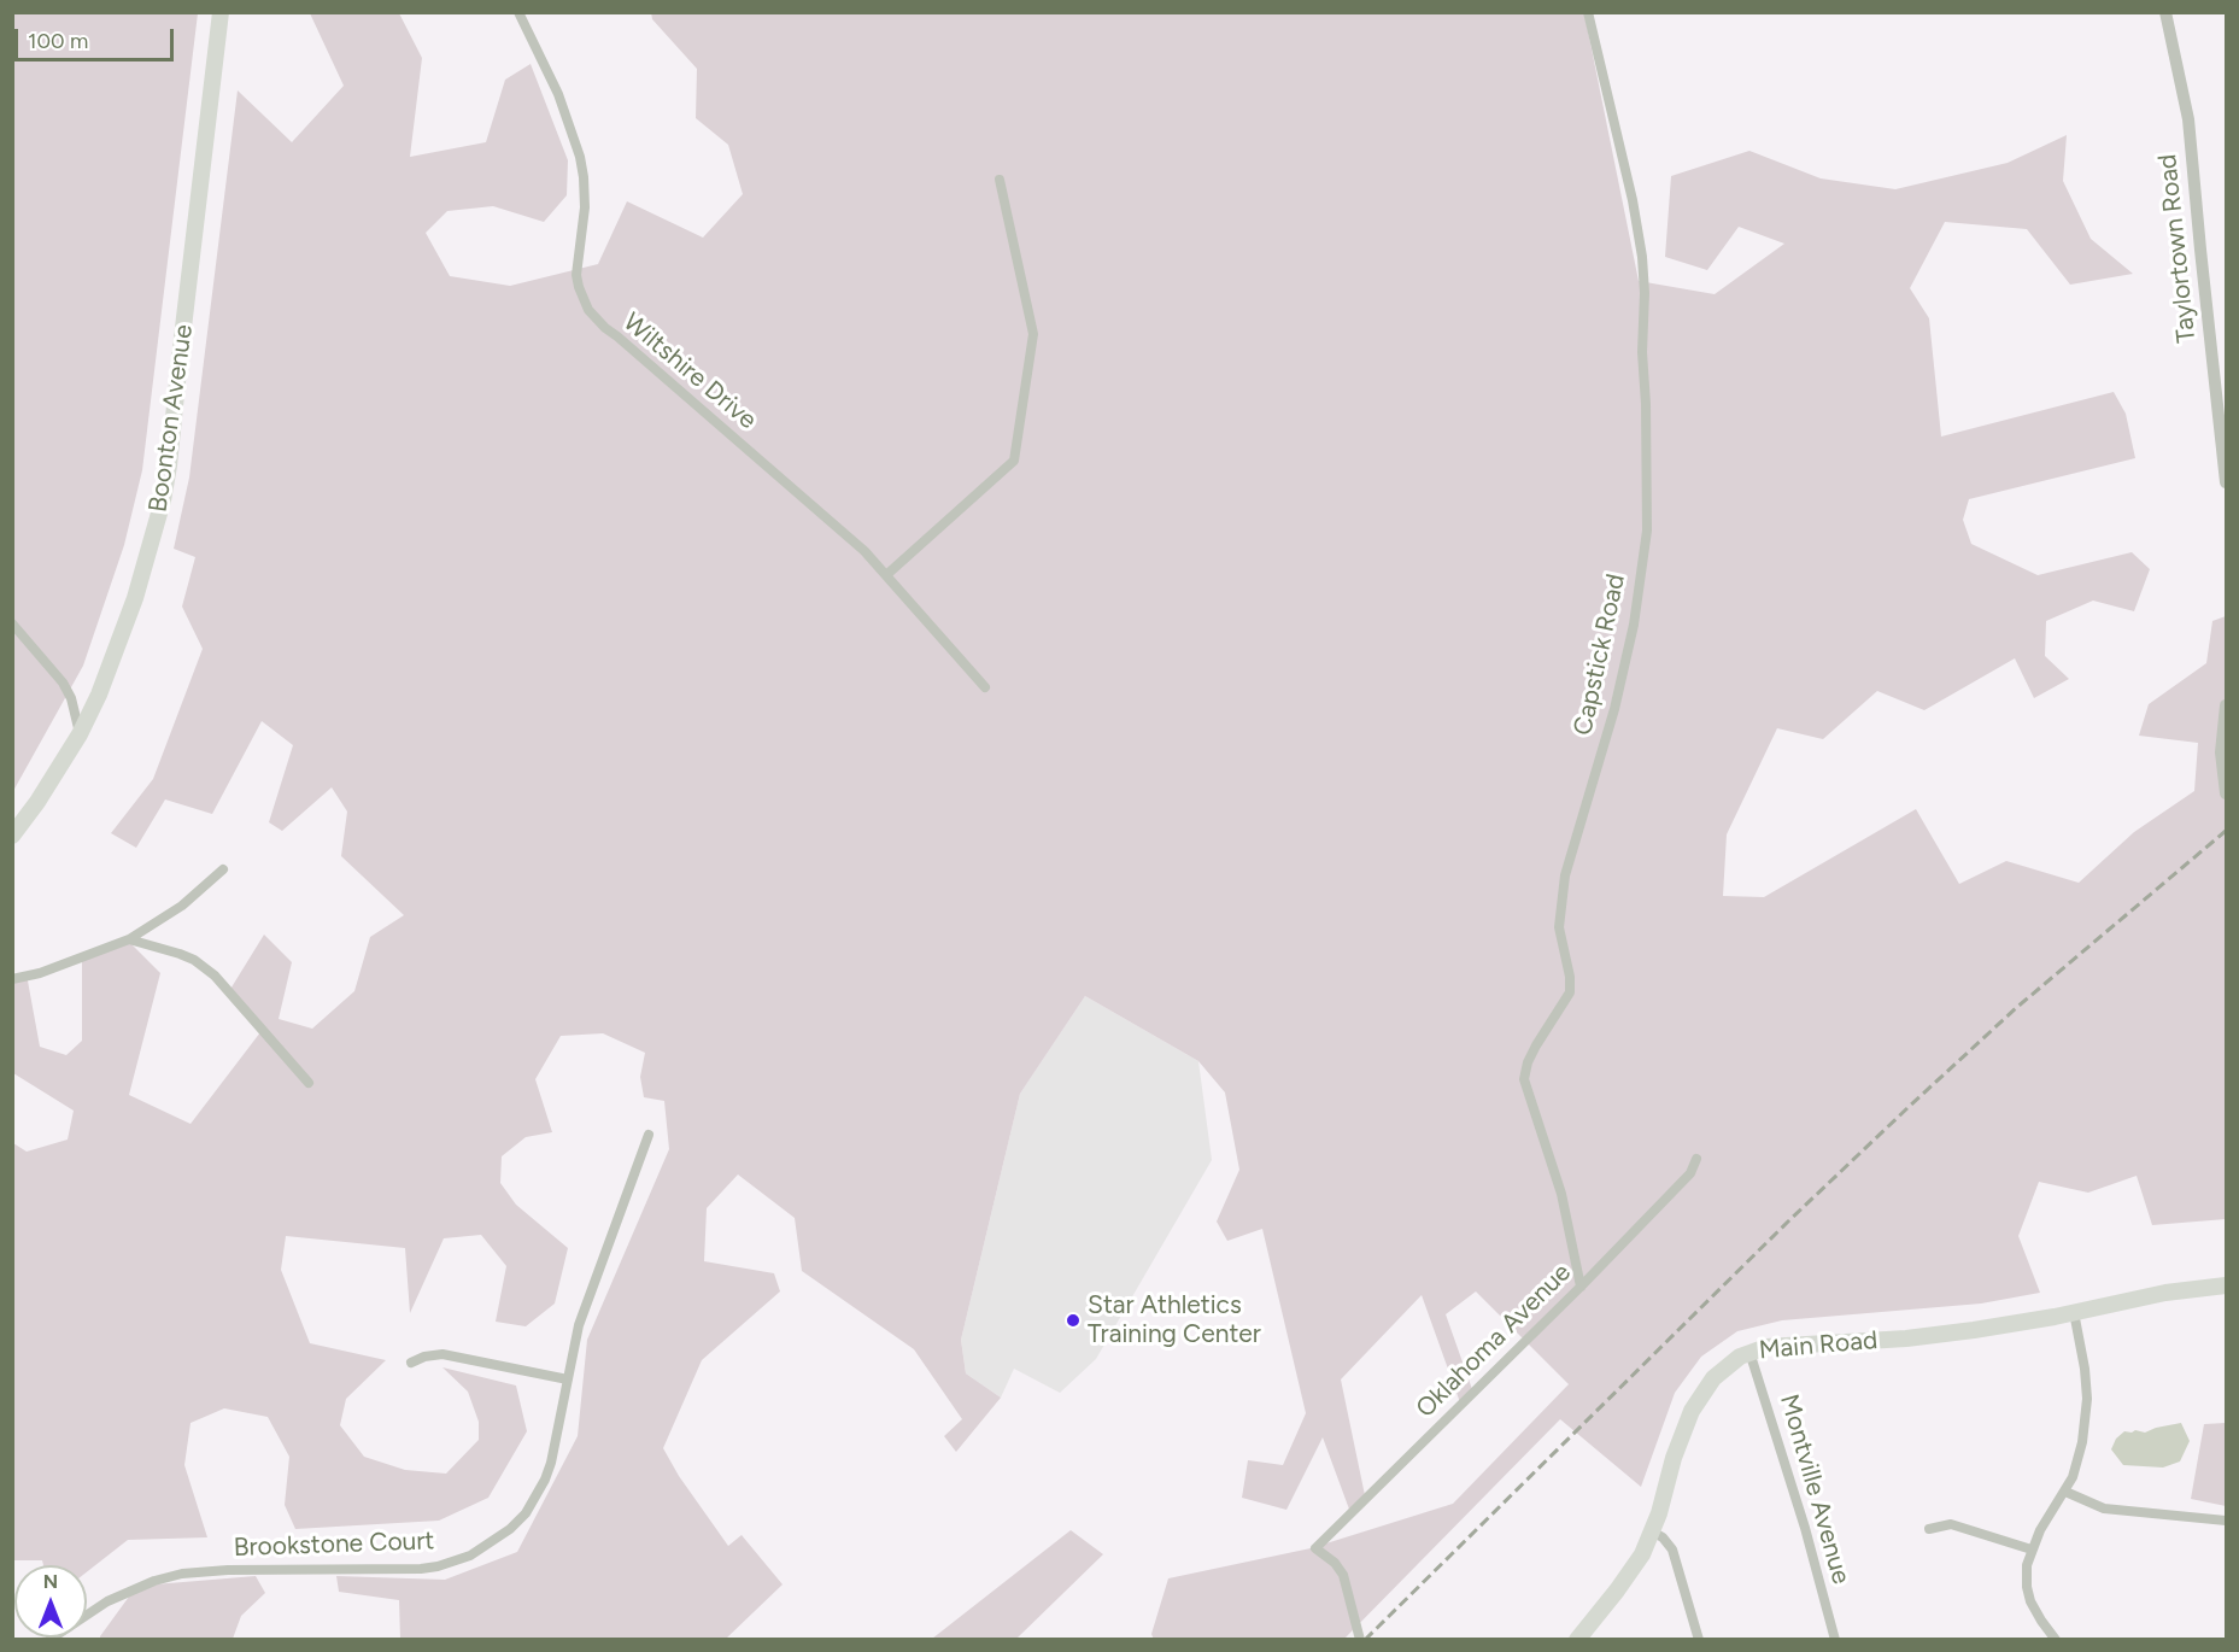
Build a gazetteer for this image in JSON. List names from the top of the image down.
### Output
{
  "streets": {
    "main road": ["Boonton Avenue", "Main Road"],
    "street": [
      "Taylortown Road",
      "Wiltshire Drive",
      "Capstick Road",
      "Oklahoma Avenue",
      "Montville Avenue",
      "Brookstone Court"
    ]
  },
  "crossings": [
    ["Capstick Road", "Oklahoma Avenue"],
    ["Main Road", "Montville Avenue"]
  ],
  "places": ["Star Athletics Training Center"],
  "scale_bar": "100 m",
  "north": "top"
}
